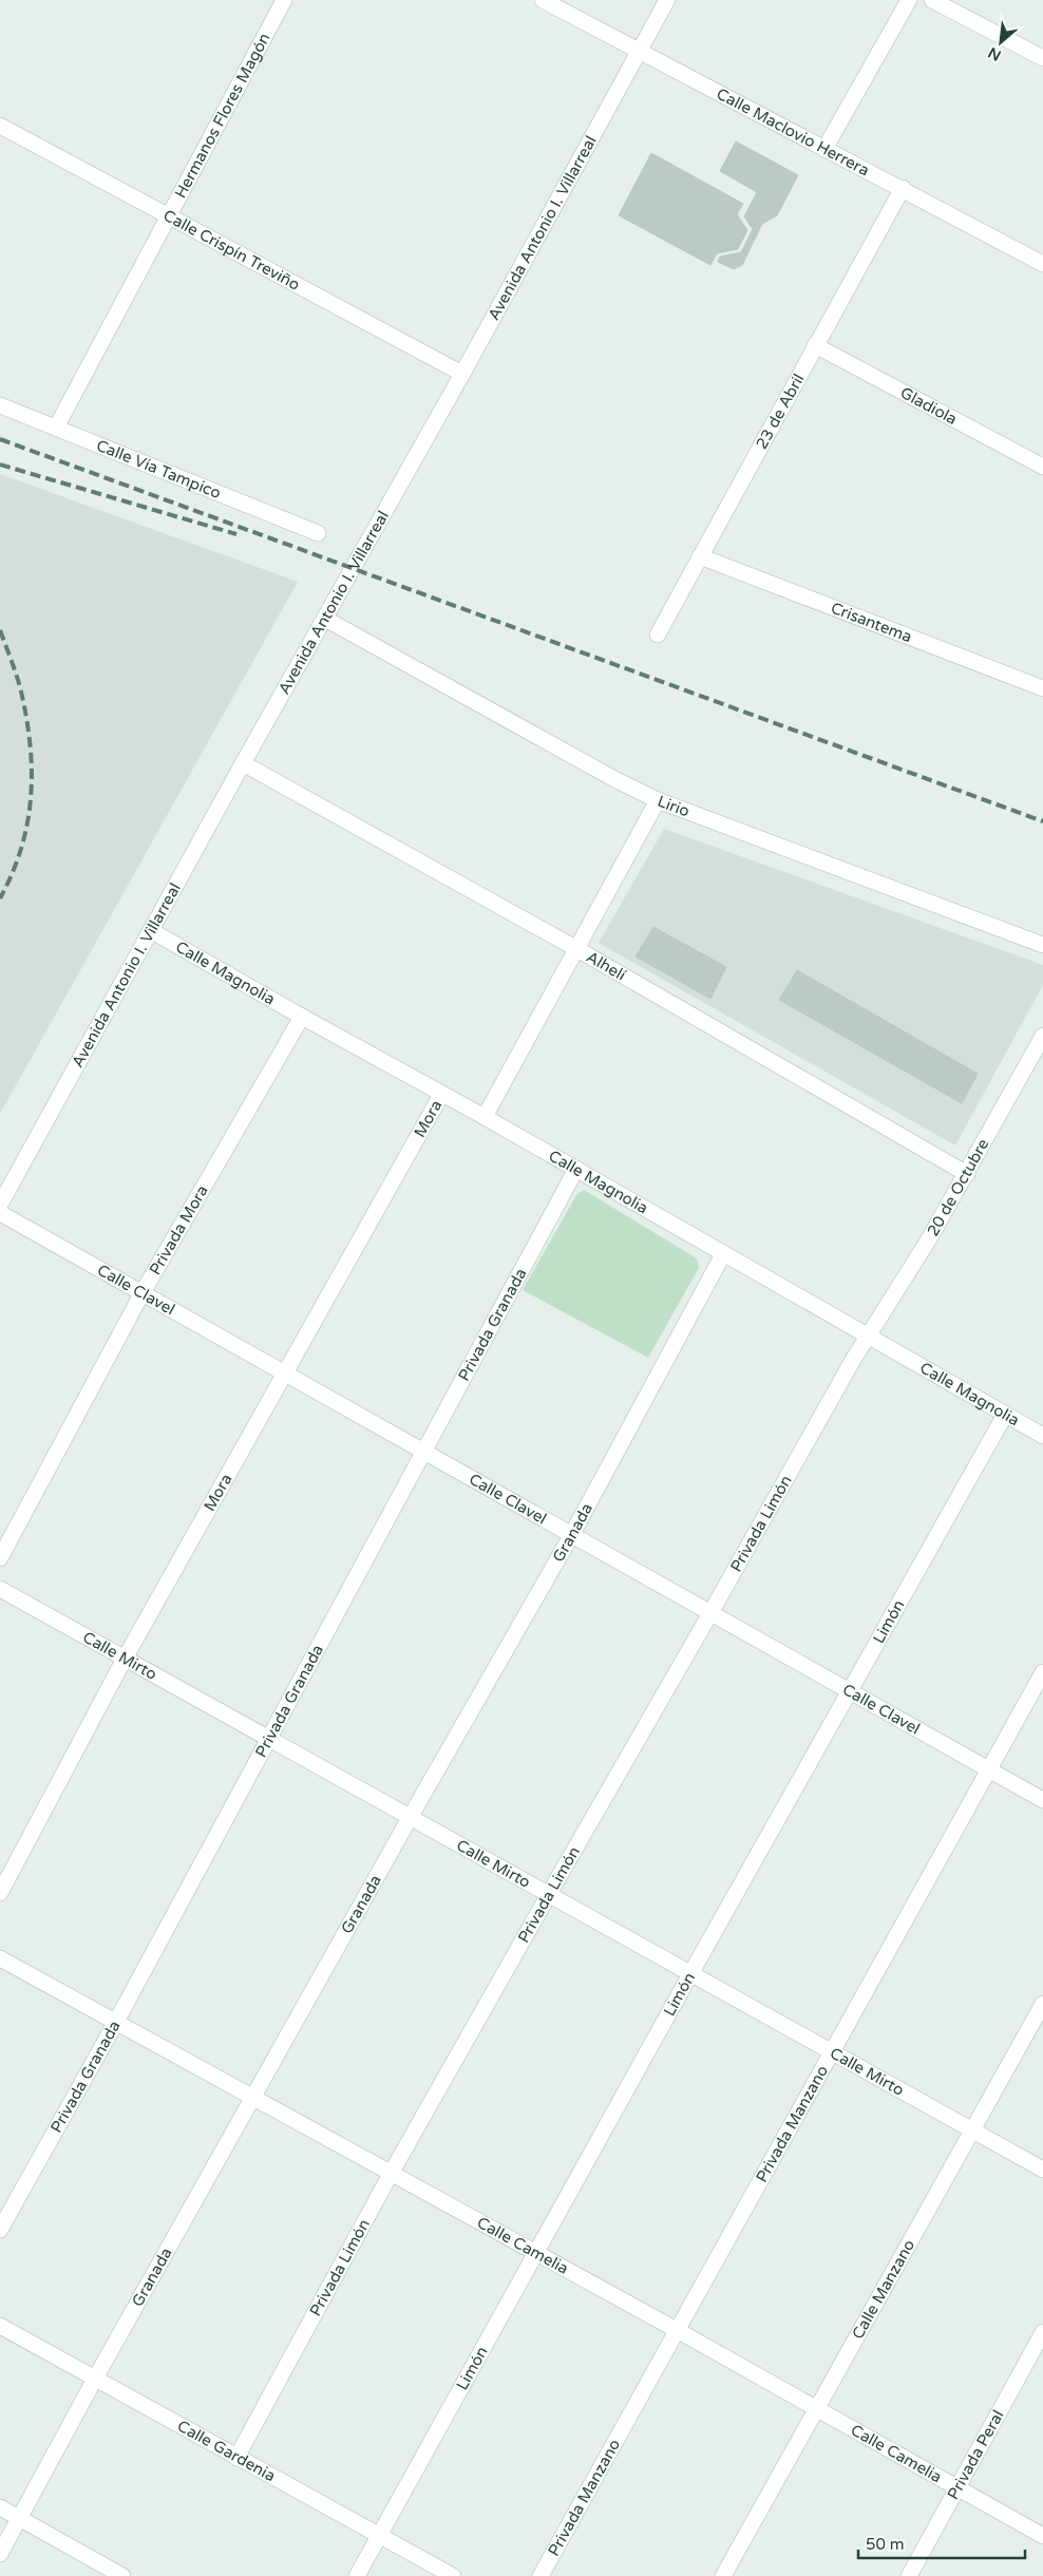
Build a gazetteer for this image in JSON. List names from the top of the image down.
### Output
{
  "streets": {
    "street": [
      "Hermanos Flores Magón",
      "Calle Maclovio Herrera",
      "Avenida Antonio I. Villarreal",
      "Calle Crispín Treviño",
      "Gladiola",
      "23 de Abril",
      "Calle Vía Tampico",
      "Crisantema",
      "Lirio",
      "Alhelí",
      "Calle Magnolia",
      "Mora",
      "20 de Octubre",
      "Privada Mora",
      "Calle Clavel",
      "Privada Granada",
      "Privada Limón",
      "Granada",
      "Limón",
      "Calle Mirto",
      "Privada Manzano",
      "Calle Camelia",
      "Calle Manzano",
      "Calle Gardenia",
      "Privada Peral"
    ]
  },
  "crossings": [
    ["Hermanos Flores Magón", "Calle Crispín Treviño"],
    ["Hermanos Flores Magón", "Calle Vía Tampico"],
    ["Calle Maclovio Herrera", "Avenida Antonio I. Villarreal"],
    ["Calle Maclovio Herrera", "23 de Abril"],
    ["Avenida Antonio I. Villarreal", "Calle Crispín Treviño"],
    ["Avenida Antonio I. Villarreal", "Lirio"],
    ["Avenida Antonio I. Villarreal", "Alhelí"],
    ["Avenida Antonio I. Villarreal", "Calle Magnolia"],
    ["Gladiola", "23 de Abril"],
    ["23 de Abril", "Crisantema"],
    ["Alhelí", "20 de Octubre"],
    ["Calle Magnolia", "Mora"],
    ["Calle Magnolia", "20 de Octubre"],
    ["Calle Magnolia", "Privada Mora"],
    ["Calle Magnolia", "Privada Granada"],
    ["Calle Magnolia", "Privada Limón"],
    ["Calle Magnolia", "Granada"],
    ["Calle Magnolia", "Limón"],
    ["Mora", "Calle Clavel"],
    ["Mora", "Calle Mirto"],
    ["20 de Octubre", "Privada Limón"],
    ["Privada Mora", "Calle Clavel"],
    ["Calle Clavel", "Privada Granada"],
    ["Calle Clavel", "Privada Limón"],
    ["Calle Clavel", "Granada"],
    ["Calle Clavel", "Limón"],
    ["Calle Clavel", "Privada Manzano"],
    ["Privada Granada", "Calle Mirto"],
    ["Privada Granada", "Calle Camelia"],
    ["Privada Limón", "Calle Mirto"],
    ["Privada Limón", "Calle Camelia"],
    ["Privada Limón", "Calle Gardenia"],
    ["Granada", "Calle Mirto"],
    ["Granada", "Calle Camelia"],
    ["Granada", "Calle Gardenia"],
    ["Limón", "Calle Mirto"],
    ["Limón", "Calle Camelia"],
    ["Limón", "Calle Gardenia"],
    ["Calle Mirto", "Privada Manzano"],
    ["Calle Mirto", "Calle Manzano"],
    ["Privada Manzano", "Calle Camelia"],
    ["Calle Camelia", "Calle Manzano"],
    ["Calle Camelia", "Privada Peral"]
  ],
  "scale_bar": "50 m",
  "north": "bottom left"
}
